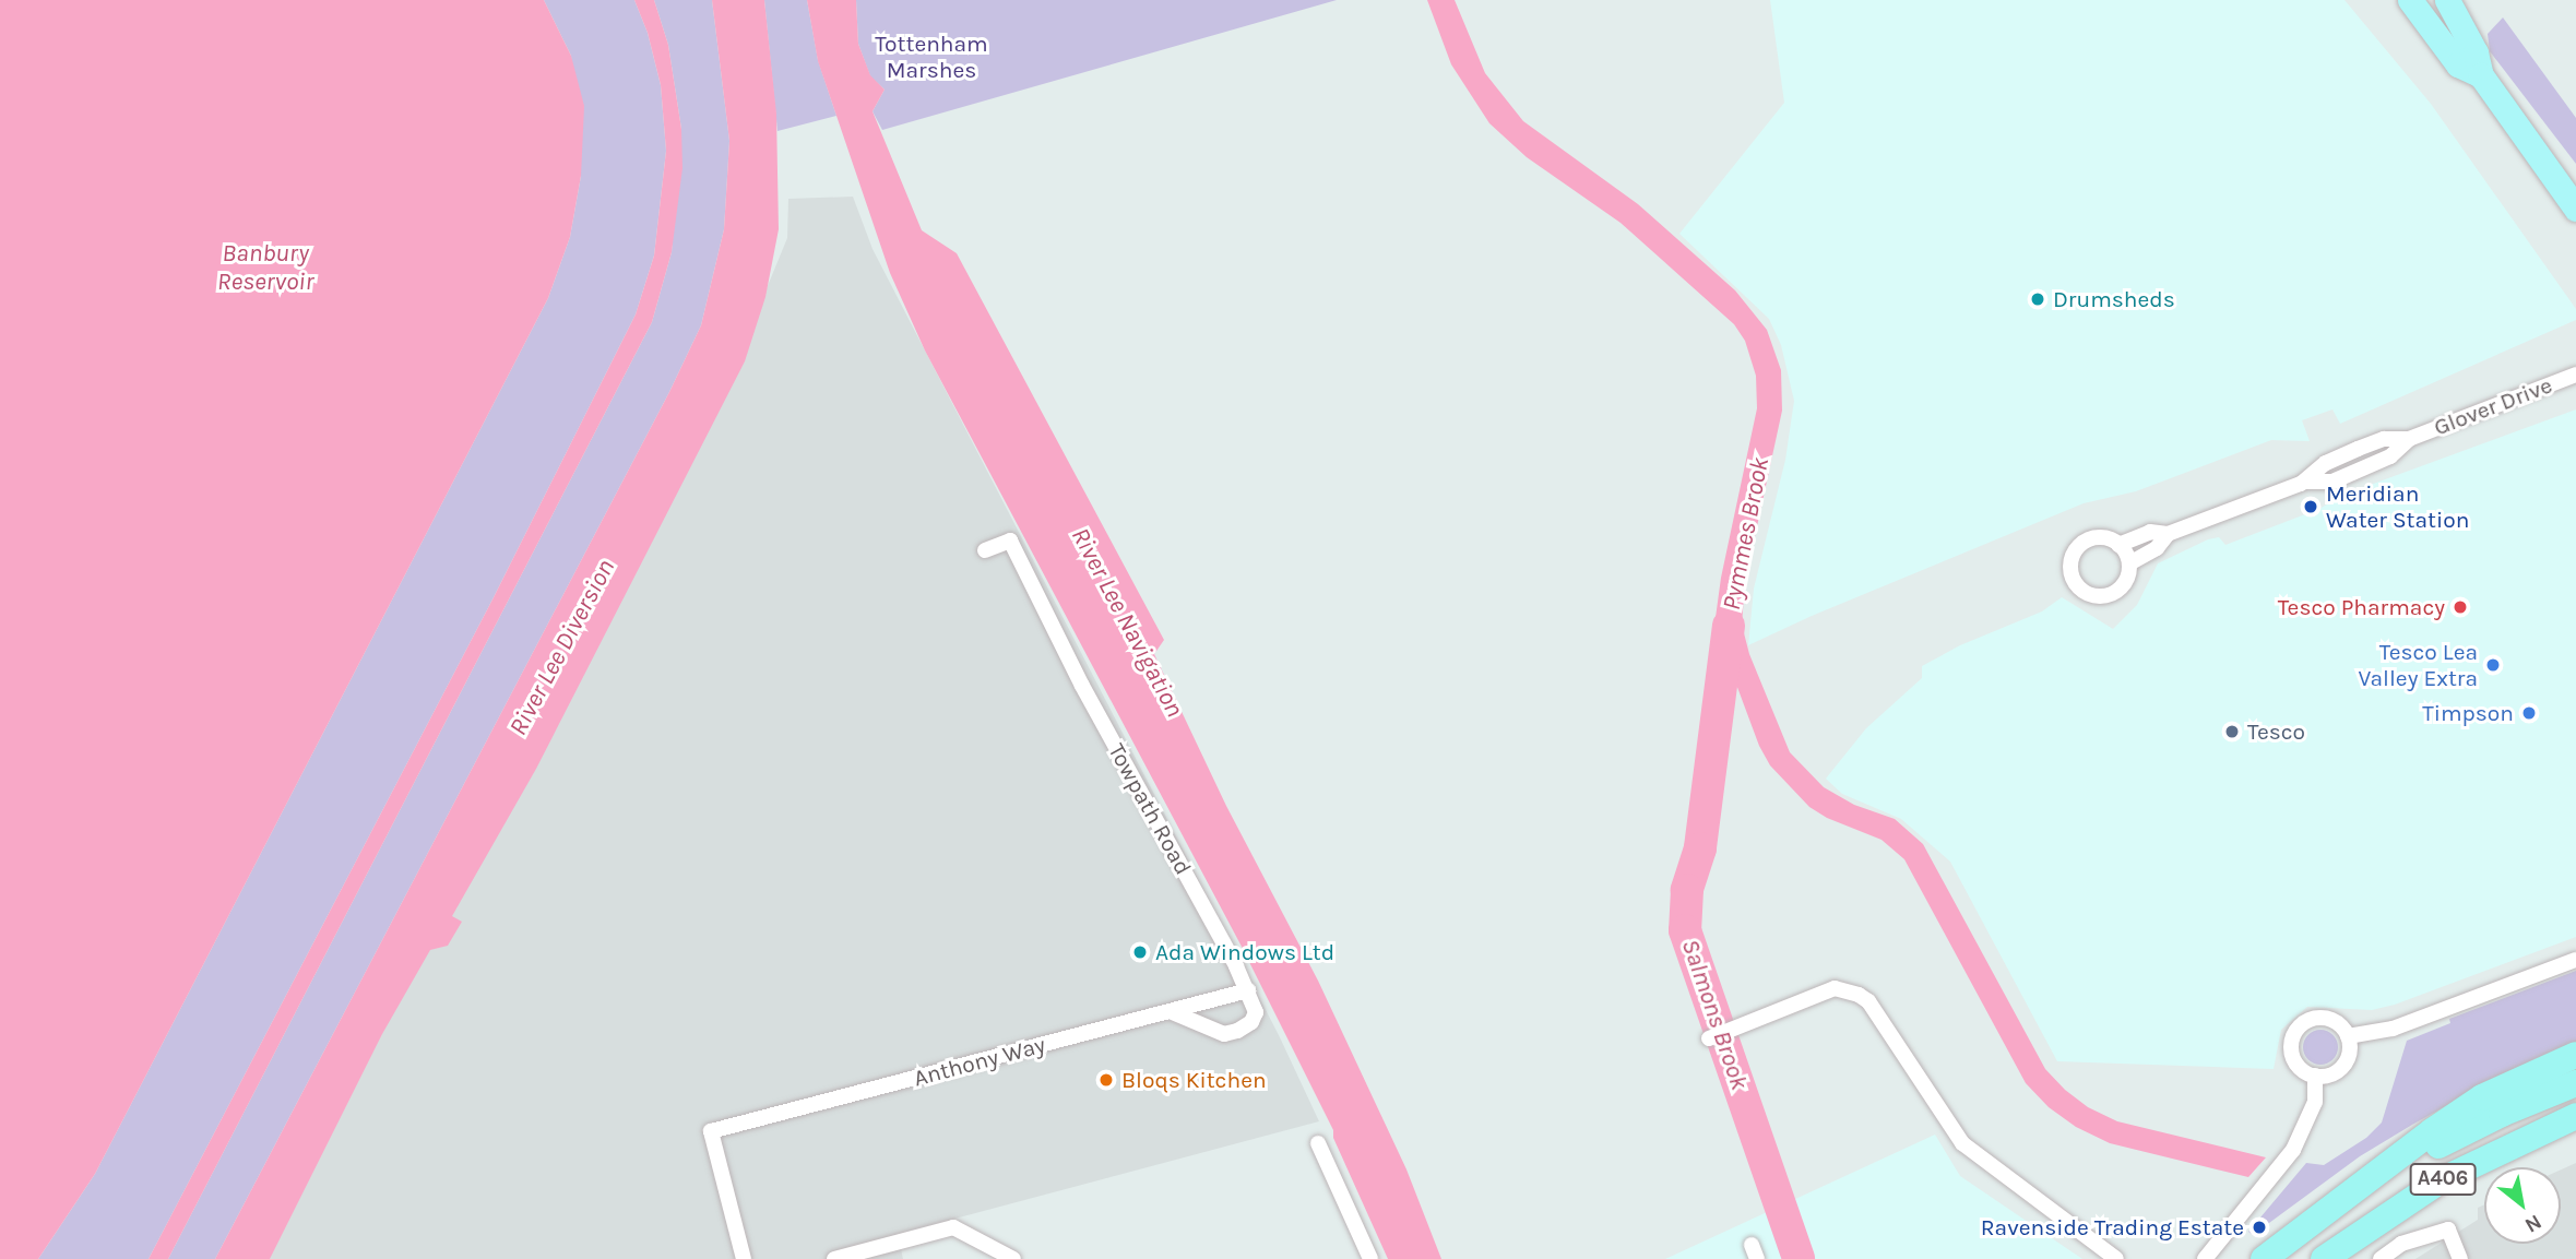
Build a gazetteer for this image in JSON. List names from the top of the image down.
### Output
{
  "streets": {
    "highway": ["A406"],
    "street": ["Glover Drive", "Towpath Road", "Anthony Way"]
  },
  "crossings": [
    ["Towpath Road", "Anthony Way"]
  ],
  "water": [
    "Banbury Reservoir",
    "Pymmes Brook",
    "River Lee Navigation",
    "River Lee Diversion",
    "Salmons Brook"
  ],
  "parks": ["Tottenham Marshes"],
  "places": [
    "Drumsheds",
    "Meridian Water Station",
    "Tesco Pharmacy",
    "Tesco Lea Valley Extra",
    "Timpson",
    "Tesco",
    "Ada Windows Ltd",
    "Bloqs Kitchen",
    "Ravenside Trading Estate"
  ],
  "north": "bottom right"
}
